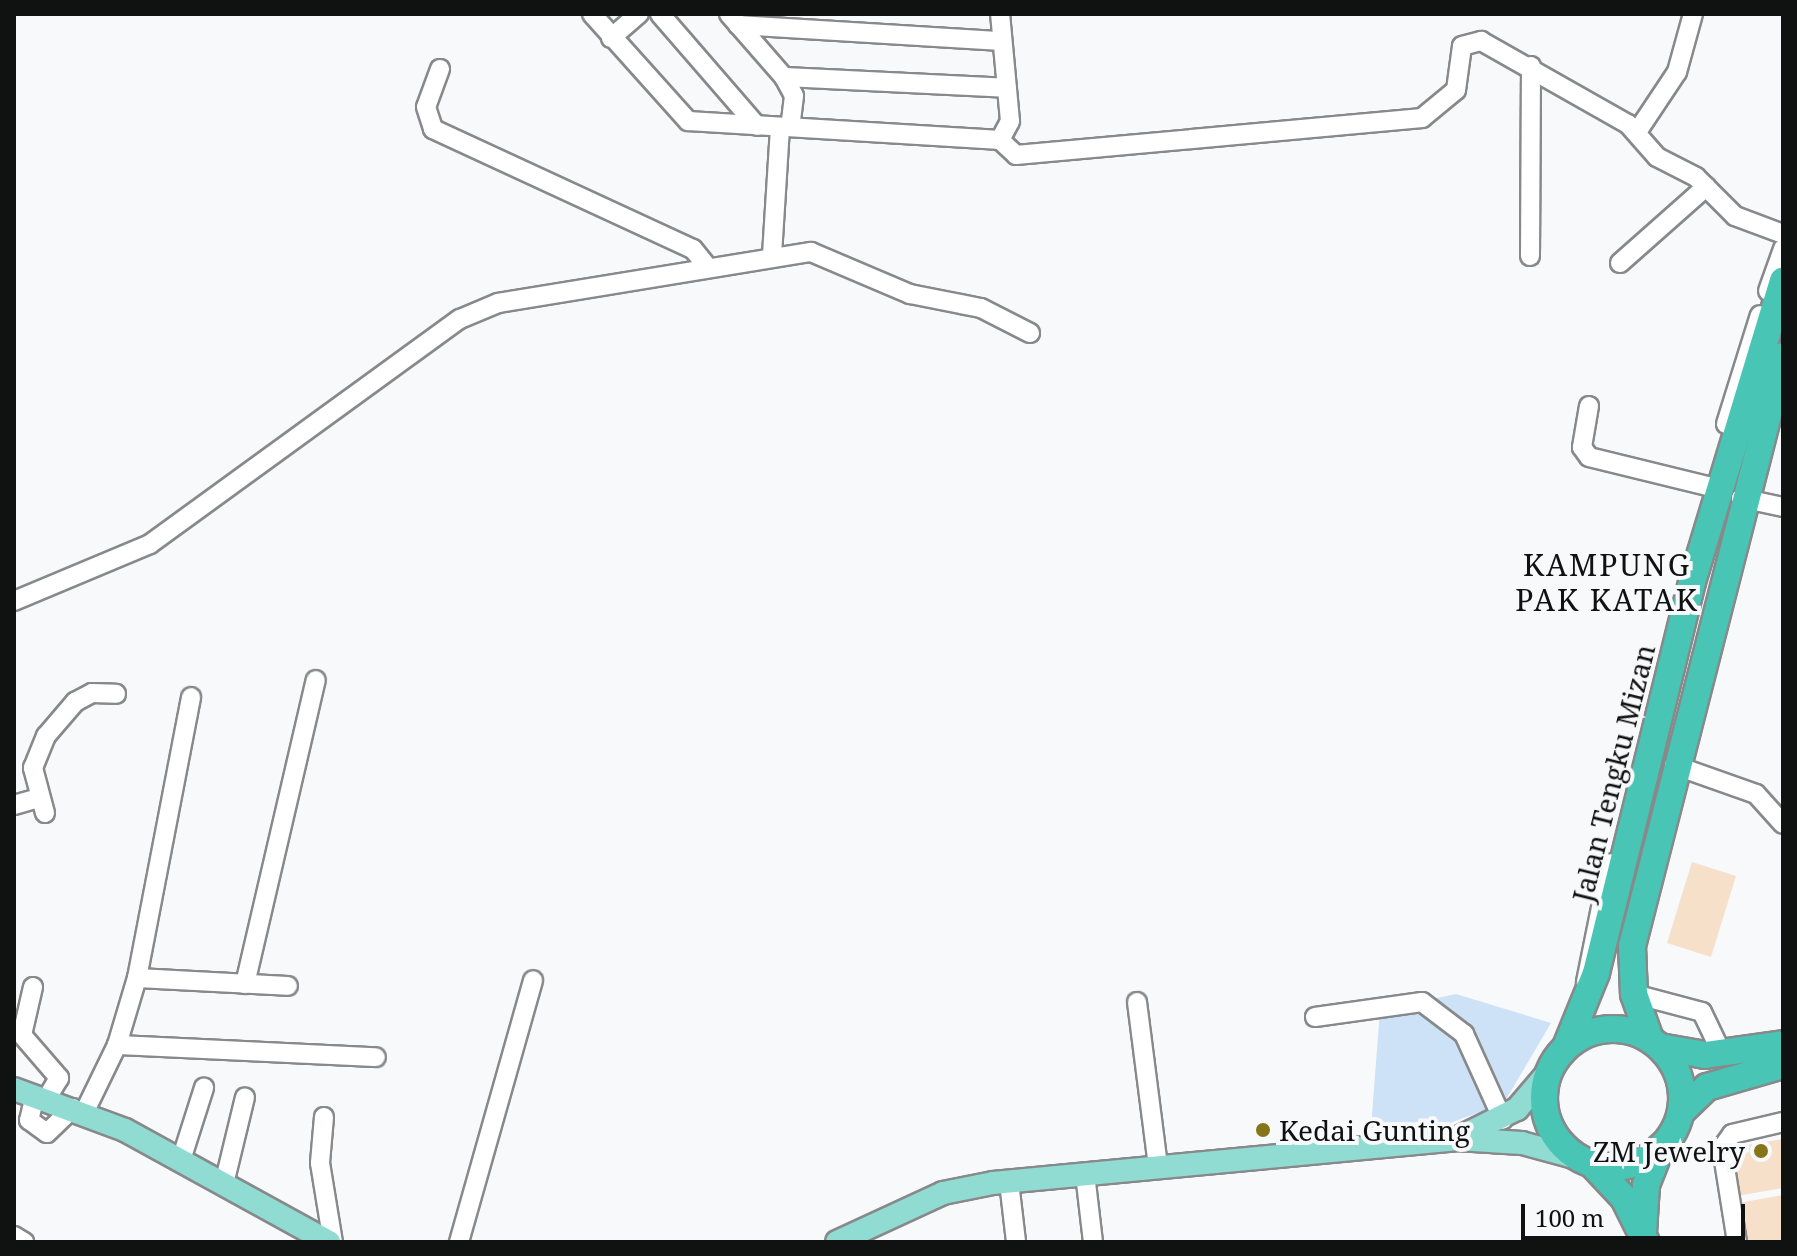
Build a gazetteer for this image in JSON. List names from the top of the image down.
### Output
{
  "streets": {
    "highway": ["Jalan Tengku Mizan"]
  },
  "districts": ["KAMPUNG PAK KATAK"],
  "places": ["Kedai Gunting", "ZM Jewelry"],
  "scale_bar": "100 m"
}
